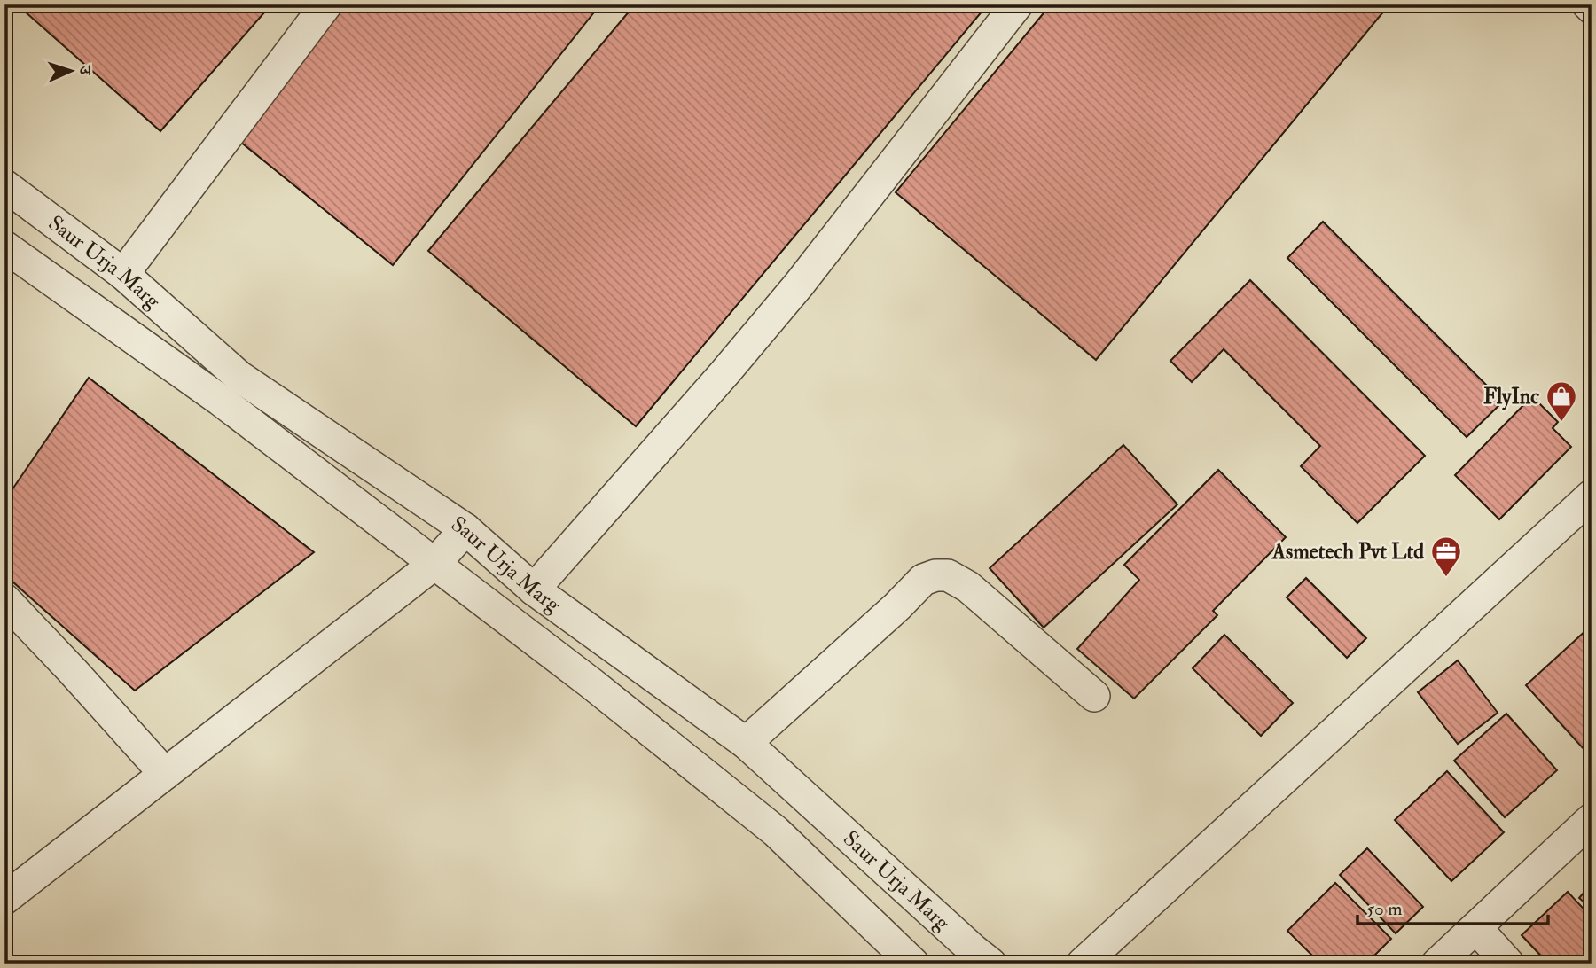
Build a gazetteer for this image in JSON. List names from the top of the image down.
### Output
{
  "streets": {
    "street": ["Saur Urja Marg"]
  },
  "places": {
    "shop": ["FlyInc"],
    "office": ["Asmetech Pvt Ltd"]
  },
  "scale_bar": "50 m",
  "north": "right"
}
